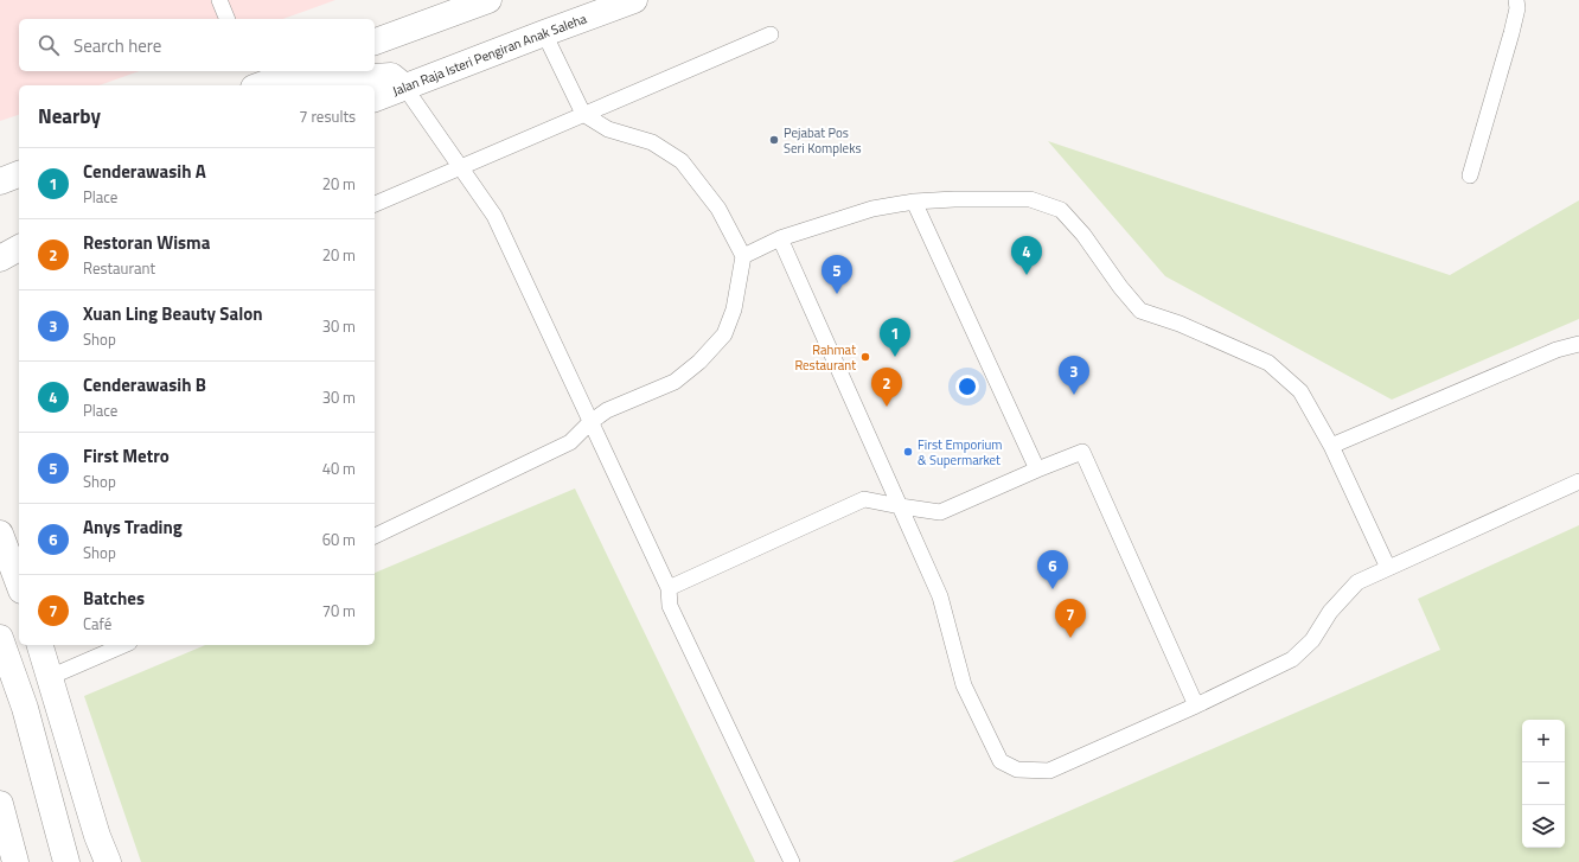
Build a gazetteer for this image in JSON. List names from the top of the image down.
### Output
{
  "streets": {
    "main road": ["Jalan Raja Isteri Pengiran Anak Saleha"]
  },
  "places": ["Pejabat Pos Seri Kompleks", "Rahmat Restaurant", "First Emporium & Supermarket"],
  "page": {
    "search": "Search here",
    "heading": ["Nearby", "7 results"],
    "list": [
      {
        "mark": "1",
        "name": "Cenderawasih A",
        "note": "Place",
        "value": "20 m"
      },
      {
        "mark": "2",
        "name": "Restoran Wisma",
        "note": "Restaurant",
        "value": "20 m"
      },
      {
        "mark": "3",
        "name": "Xuan Ling Beauty Salon",
        "note": "Shop",
        "value": "30 m"
      },
      {
        "mark": "4",
        "name": "Cenderawasih B",
        "note": "Place",
        "value": "30 m"
      },
      {
        "mark": "5",
        "name": "First Metro",
        "note": "Shop",
        "value": "40 m"
      },
      {
        "mark": "6",
        "name": "Anys Trading",
        "note": "Shop",
        "value": "60 m"
      },
      {
        "mark": "7",
        "name": "Batches",
        "note": "Café",
        "value": "70 m"
      }
    ],
    "pins": [
      "4",
      "5",
      "1",
      "3",
      "2",
      "6",
      "7"
    ],
    "map_buttons": ["+", "−"]
  }
}
